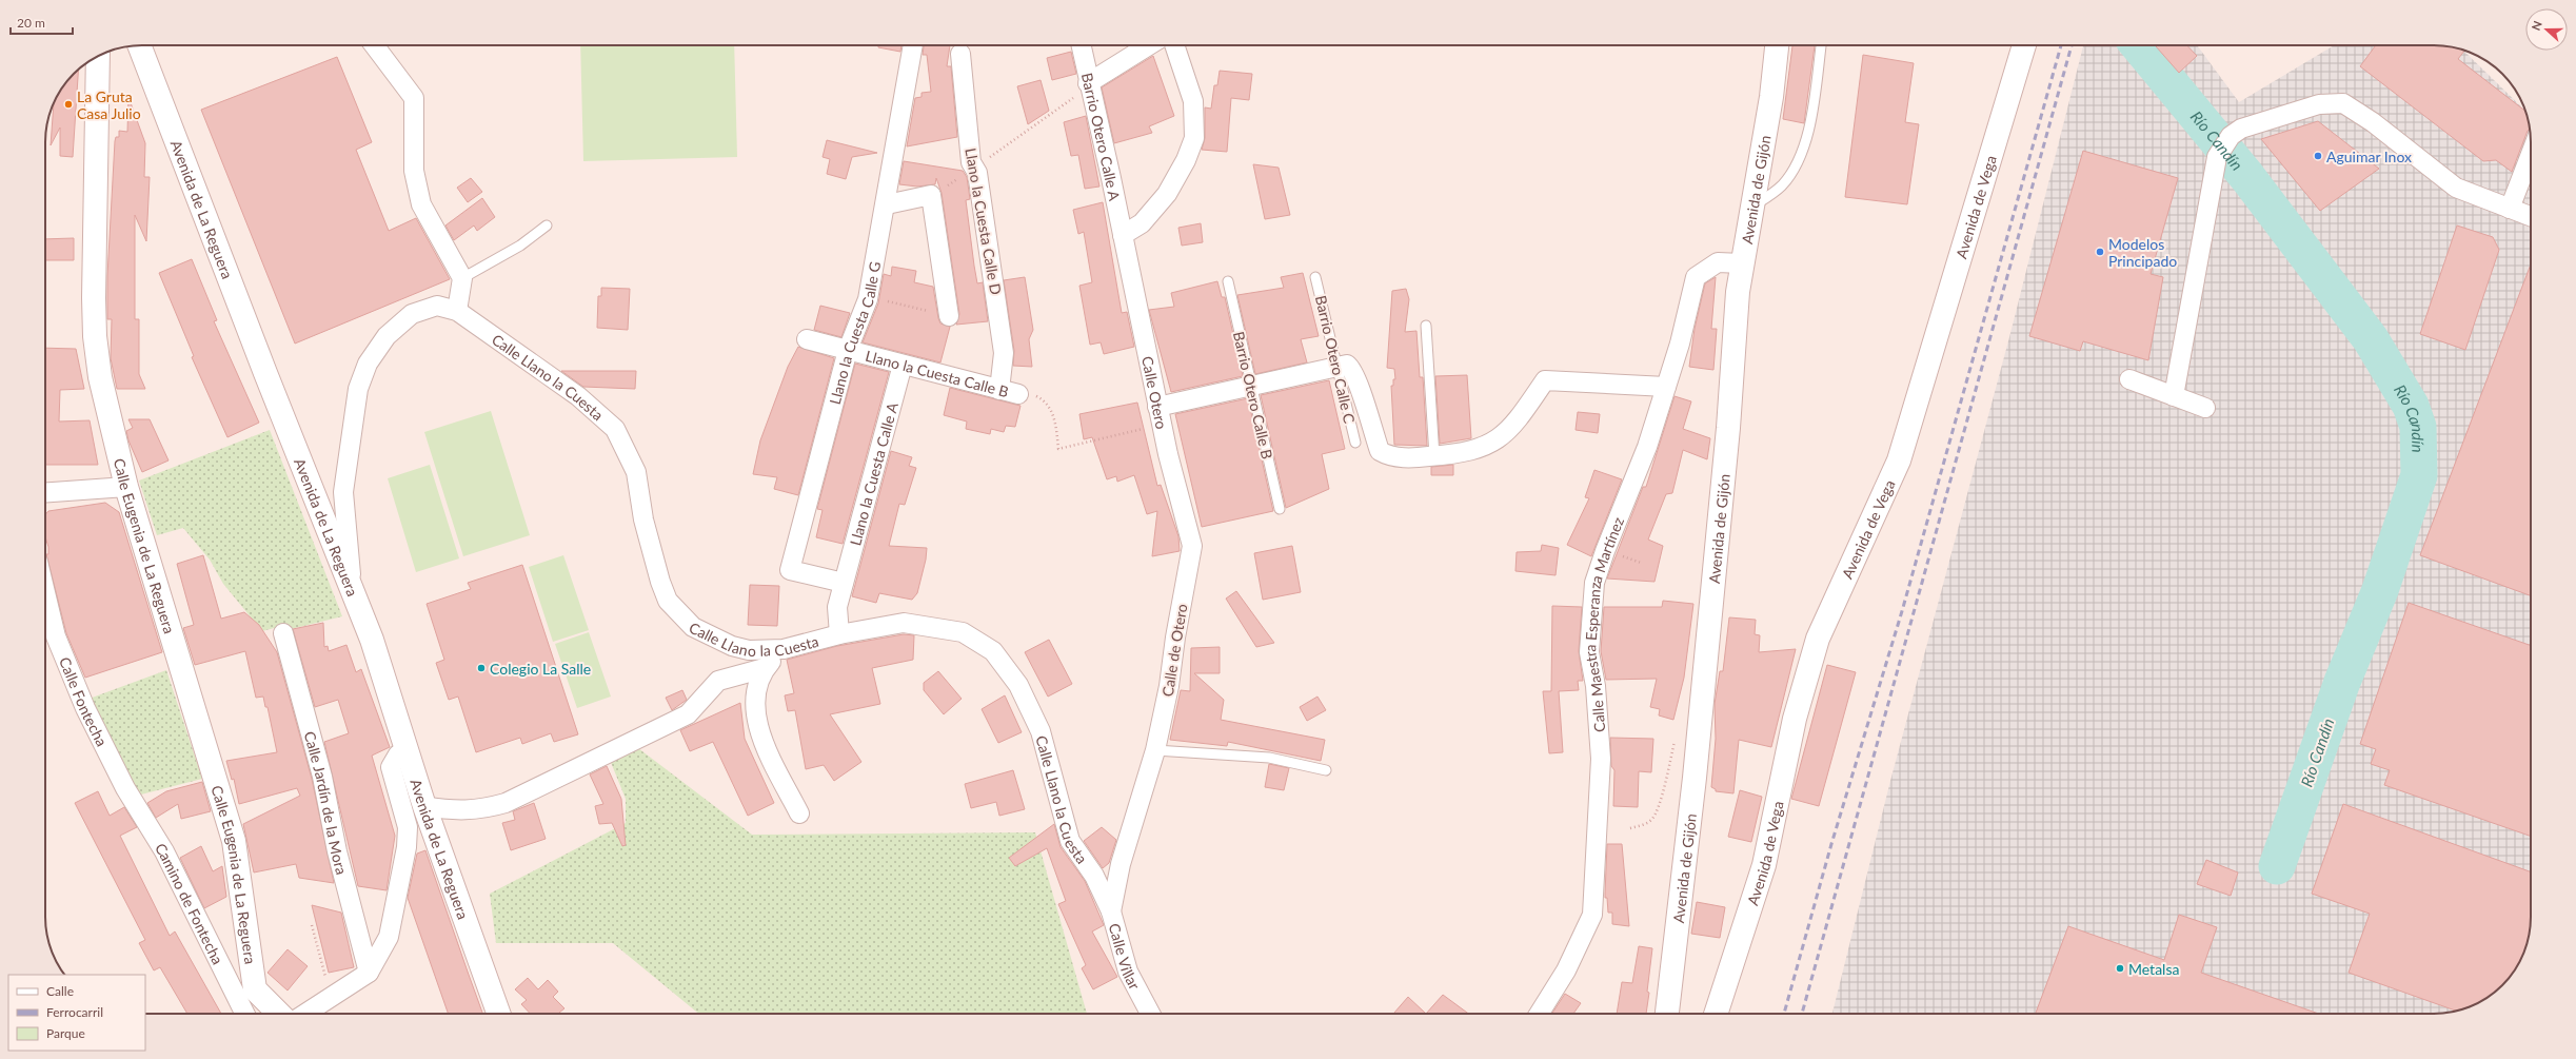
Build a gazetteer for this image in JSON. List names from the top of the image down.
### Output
{
  "streets": {
    "street": [
      "Barrio Otero Calle A",
      "Avenida de Gijón",
      "Avenida de Vega",
      "Avenida de La Reguera",
      "Llano la Cuesta Calle D",
      "Llano la Cuesta Calle G",
      "Llano la Cuesta Calle B",
      "Calle Llano la Cuesta",
      "Calle Otero",
      "Llano la Cuesta Calle A",
      "Calle Eugenia de La Reguera",
      "Calle Maestra Esperanza Martínez",
      "Calle de Otero",
      "Calle Fontecha",
      "Calle Jardín de la Mora",
      "Camino de Fontecha",
      "Calle Villar"
    ],
    "lane": ["Barrio Otero Calle C", "Barrio Otero Calle B"]
  },
  "crossings": [
    ["Barrio Otero Calle A", "Calle Otero"],
    ["Avenida de Gijón", "Calle Maestra Esperanza Martínez"],
    ["Avenida de La Reguera", "Calle Llano la Cuesta"],
    ["Llano la Cuesta Calle D", "Llano la Cuesta Calle B"],
    ["Llano la Cuesta Calle G", "Llano la Cuesta Calle B"],
    ["Llano la Cuesta Calle G", "Calle Llano la Cuesta"],
    ["Llano la Cuesta Calle G", "Llano la Cuesta Calle A"],
    ["Llano la Cuesta Calle B", "Llano la Cuesta Calle A"],
    ["Calle Llano la Cuesta", "Llano la Cuesta Calle A"],
    ["Calle Llano la Cuesta", "Calle de Otero"],
    ["Calle Llano la Cuesta", "Calle Villar"],
    ["Calle Otero", "Calle de Otero"],
    ["Calle Eugenia de La Reguera", "Camino de Fontecha"],
    ["Calle de Otero", "Calle Villar"],
    ["Calle Fontecha", "Camino de Fontecha"]
  ],
  "water": ["Río Candín"],
  "places": [
    "La Gruta Casa Julio",
    "Aguimar Inox",
    "Modelos Principado",
    "Colegio La Salle",
    "Metalsa"
  ],
  "legend": ["Calle", "Ferrocarril", "Parque"],
  "scale_bar": "20 m",
  "north": "left"
}
